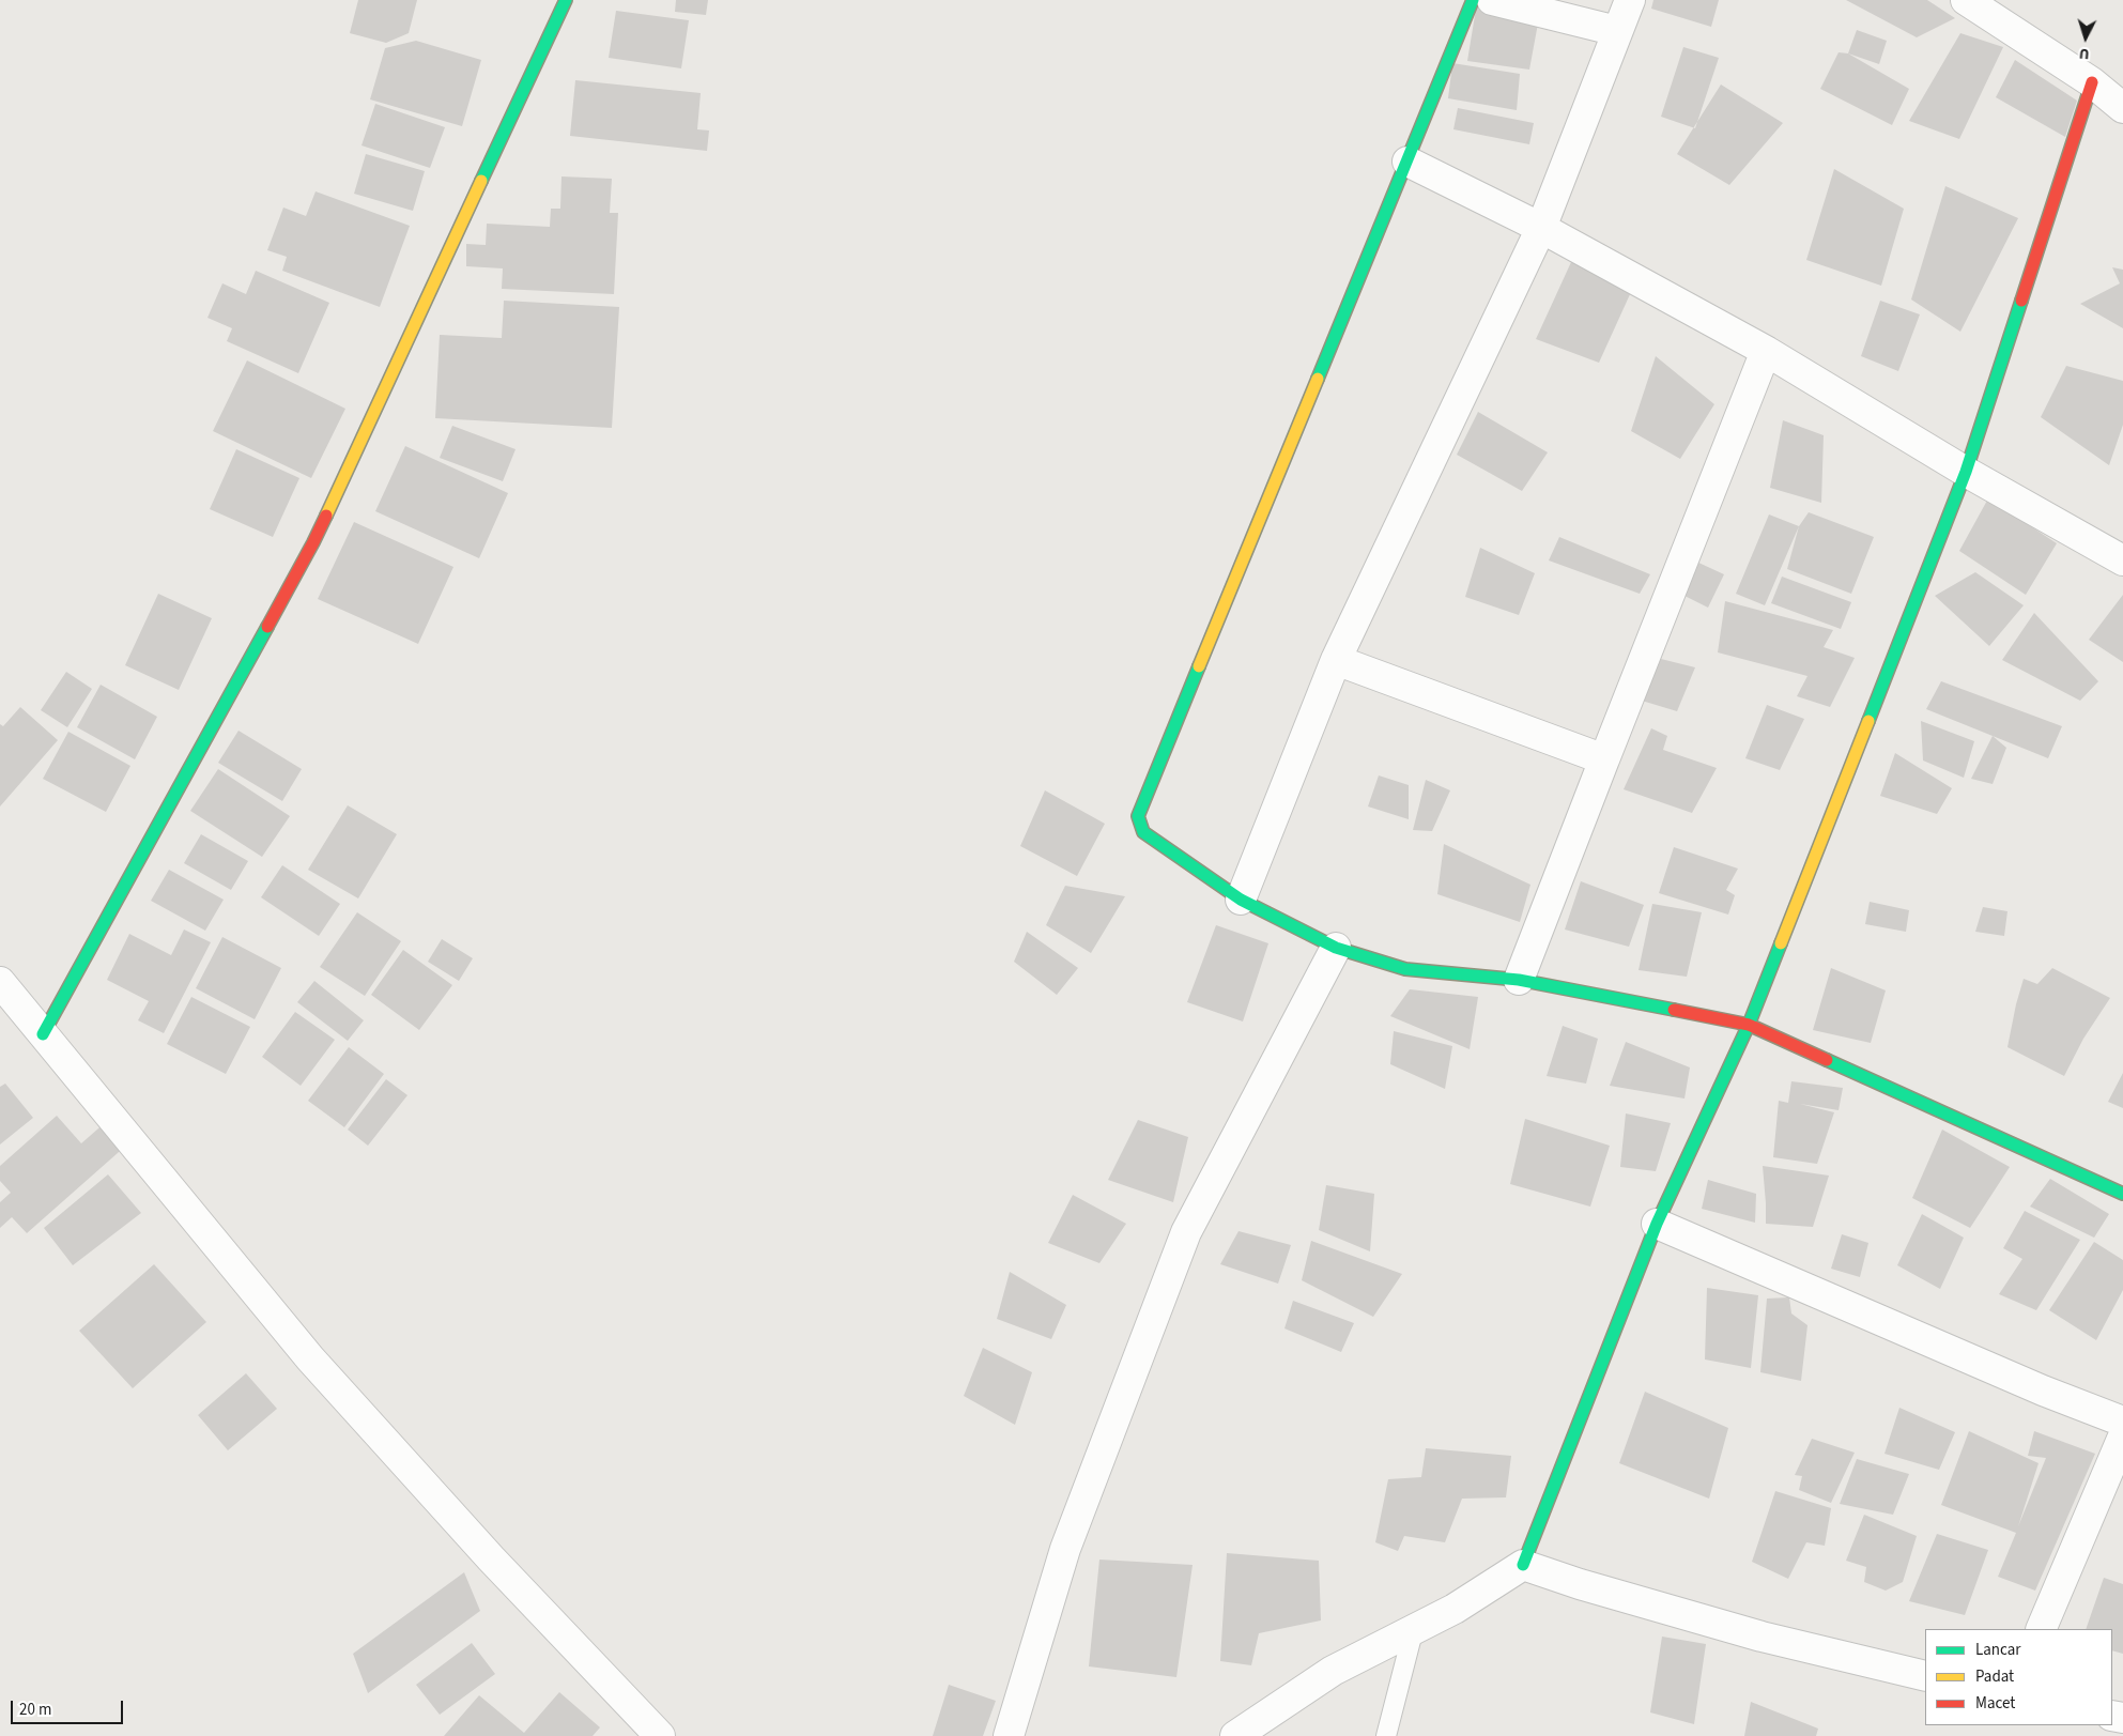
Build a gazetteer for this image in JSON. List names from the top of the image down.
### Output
{
  "legend": ["Lancar", "Padat", "Macet"],
  "scale_bar": "20 m",
  "north": "bottom"
}
